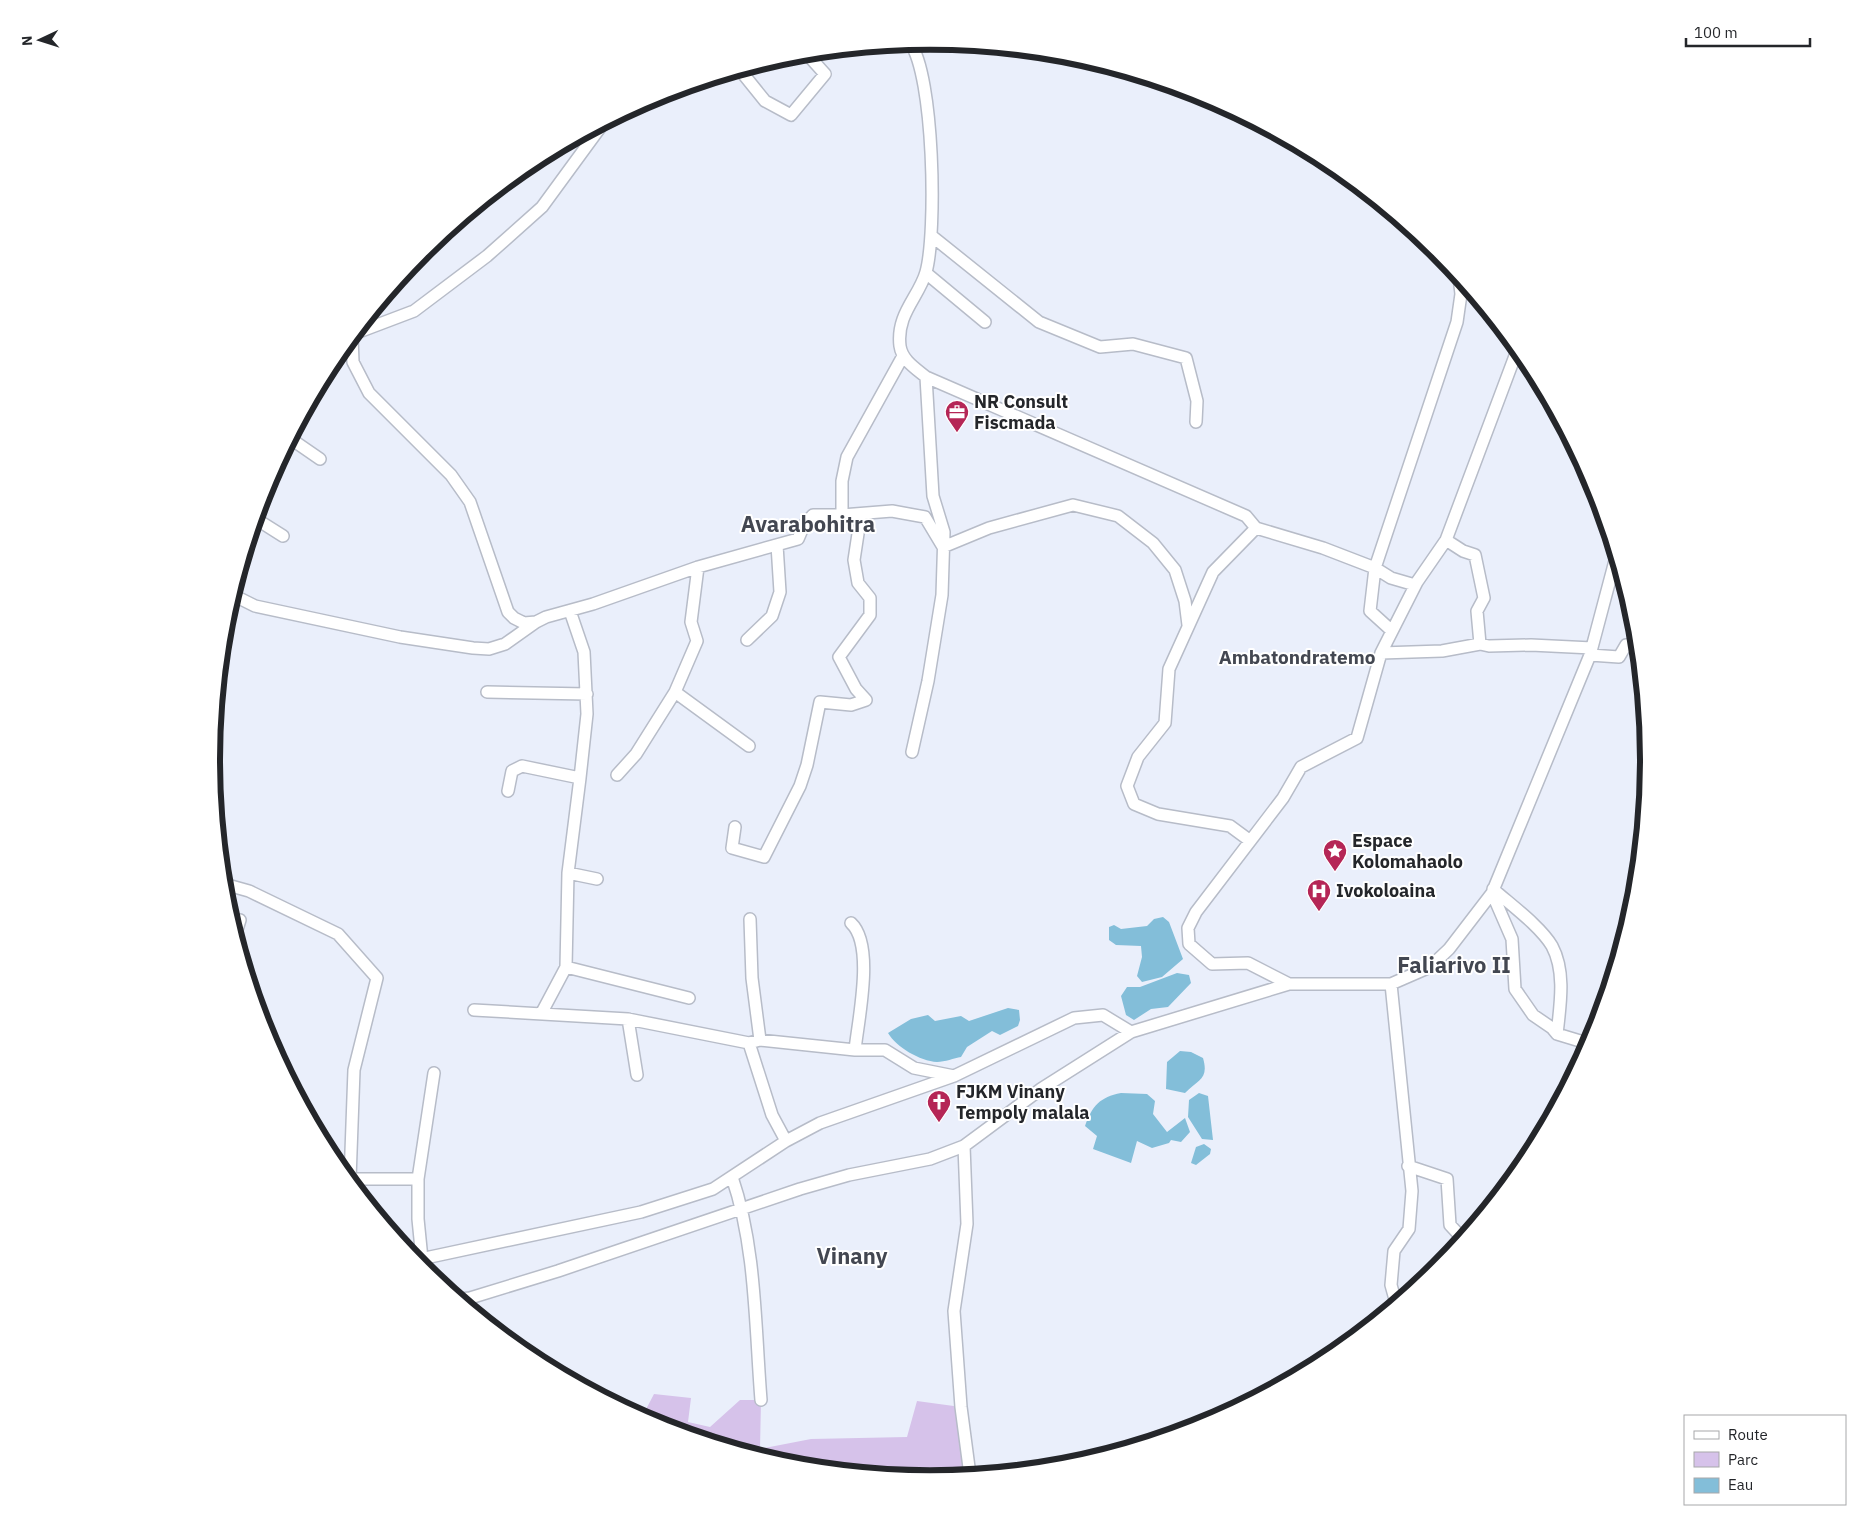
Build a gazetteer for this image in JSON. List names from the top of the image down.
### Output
{
  "districts": [
    "Avarabohitra",
    "Ambatondratemo",
    "Faliarivo II",
    "Vinany"
  ],
  "places": {
    "office": ["NR Consult Fiscmada"],
    "place": ["Espace Kolomahaolo"],
    "hospital": ["Ivokoloaina"],
    "church": ["FJKM Vinany Tempoly malala"]
  },
  "legend": ["Route", "Parc", "Eau"],
  "scale_bar": "100 m",
  "north": "left"
}
